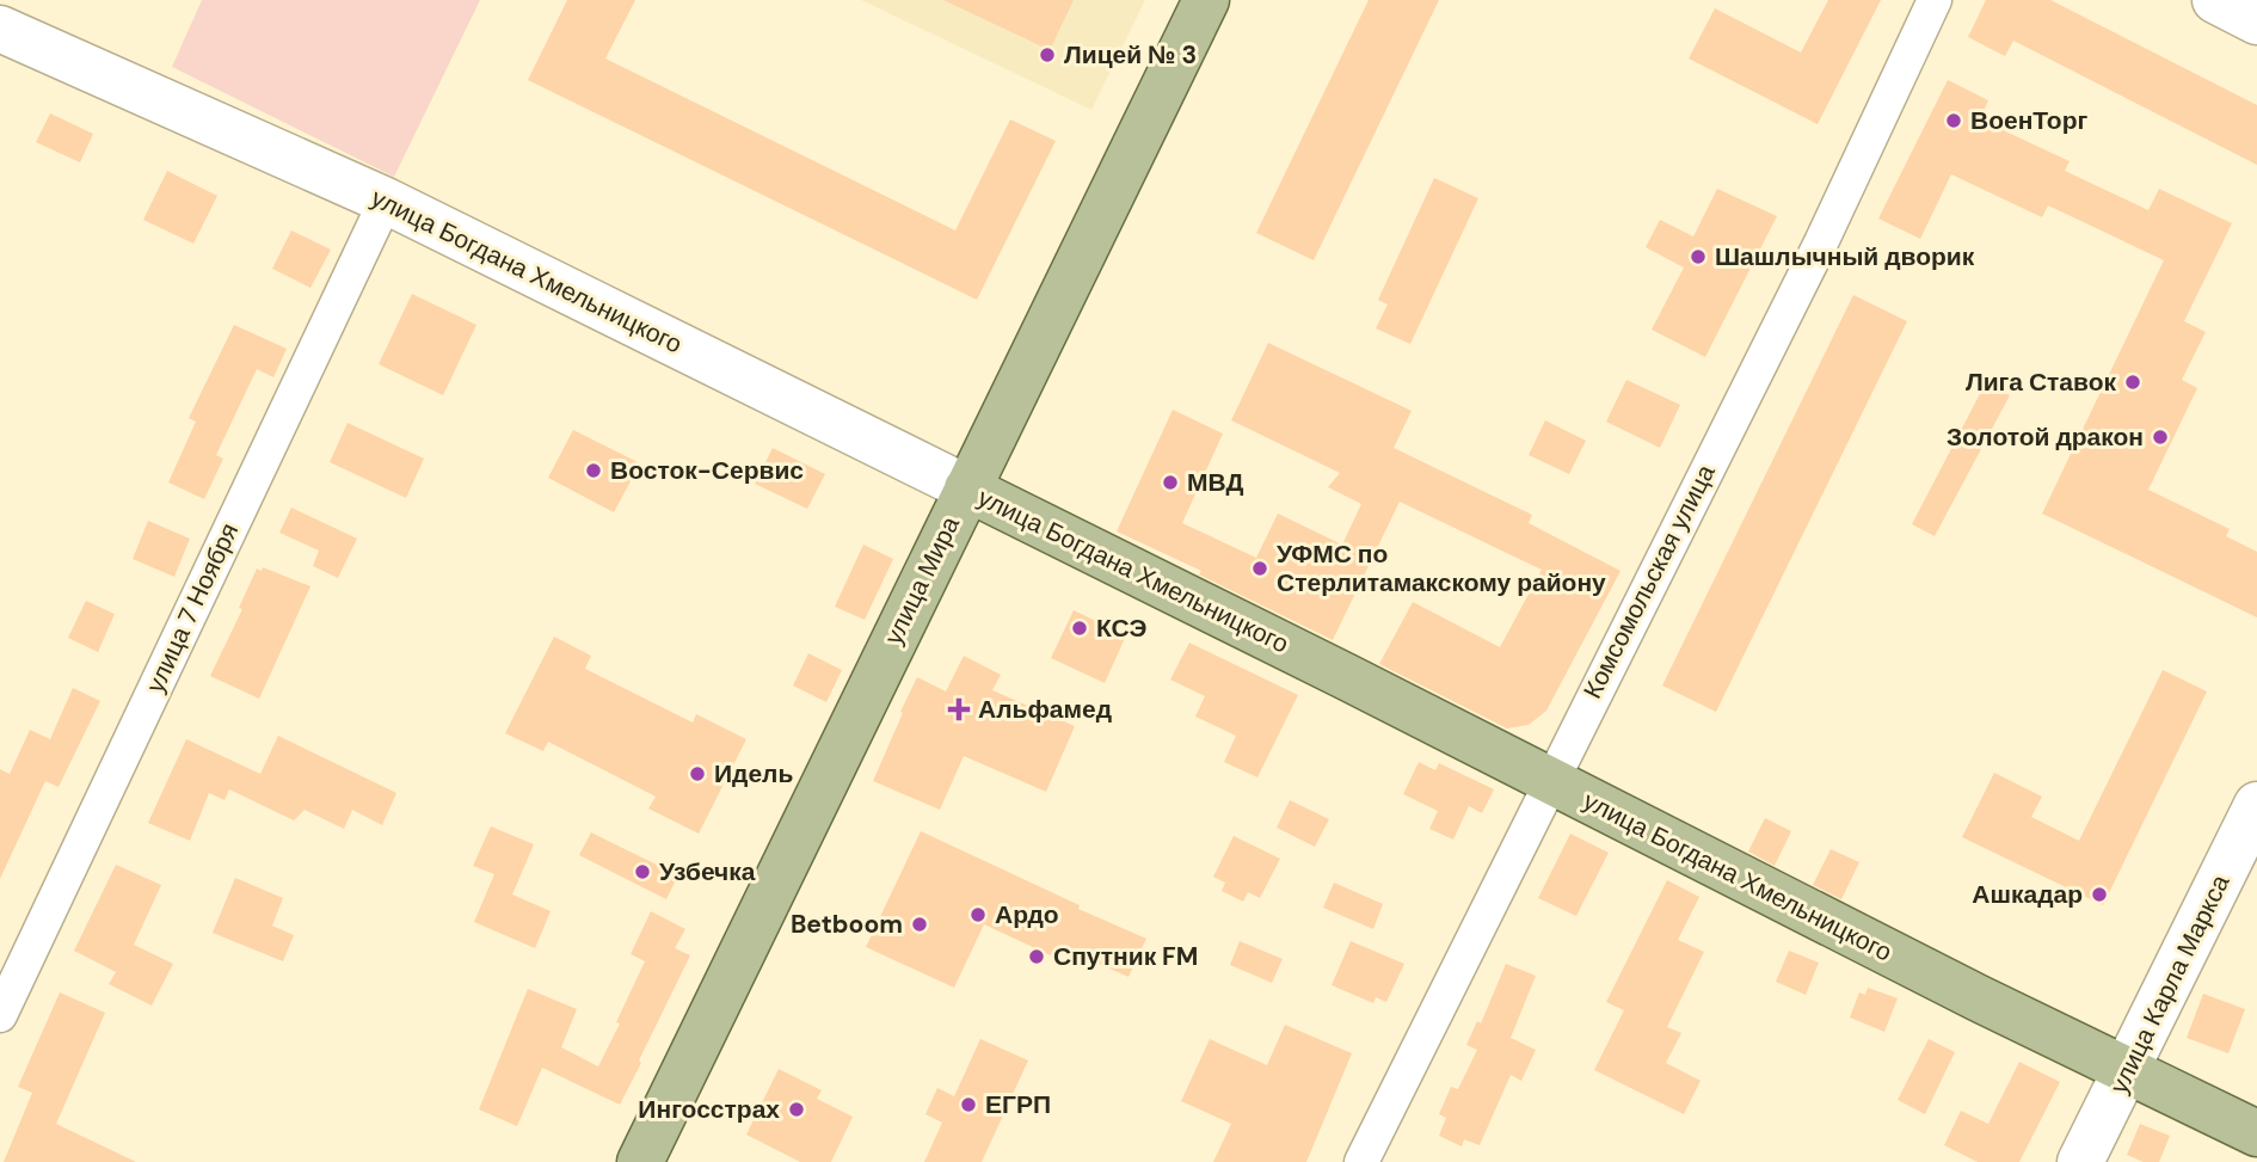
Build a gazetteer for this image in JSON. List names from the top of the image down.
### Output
{
  "streets": {
    "main road": ["улица Богдана Хмельницкого", "улица Мира"],
    "street": ["Комсомольская улица", "улица 7 Ноября", "улица Карла Маркса"]
  },
  "crossings": [
    ["улица Богдана Хмельницкого", "улица Мира"],
    ["улица Богдана Хмельницкого", "Комсомольская улица"],
    ["улица Богдана Хмельницкого", "улица 7 Ноября"],
    ["улица Богдана Хмельницкого", "улица Карла Маркса"]
  ],
  "places": {
    "other": [
      "Лицей № 3",
      "ВоенТорг",
      "Шашлычный дворик",
      "Лига Ставок",
      "Золотой дракон",
      "Восток-Сервис",
      "МВД",
      "УФМС по Стерлитамакскому району",
      "КСЭ",
      "Идель",
      "Узбечка",
      "Ашкадар",
      "Ардо",
      "Betboom",
      "Спутник FM",
      "ЕГРП",
      "Ингосстрах"
    ],
    "health": ["Альфамед"]
  }
}
